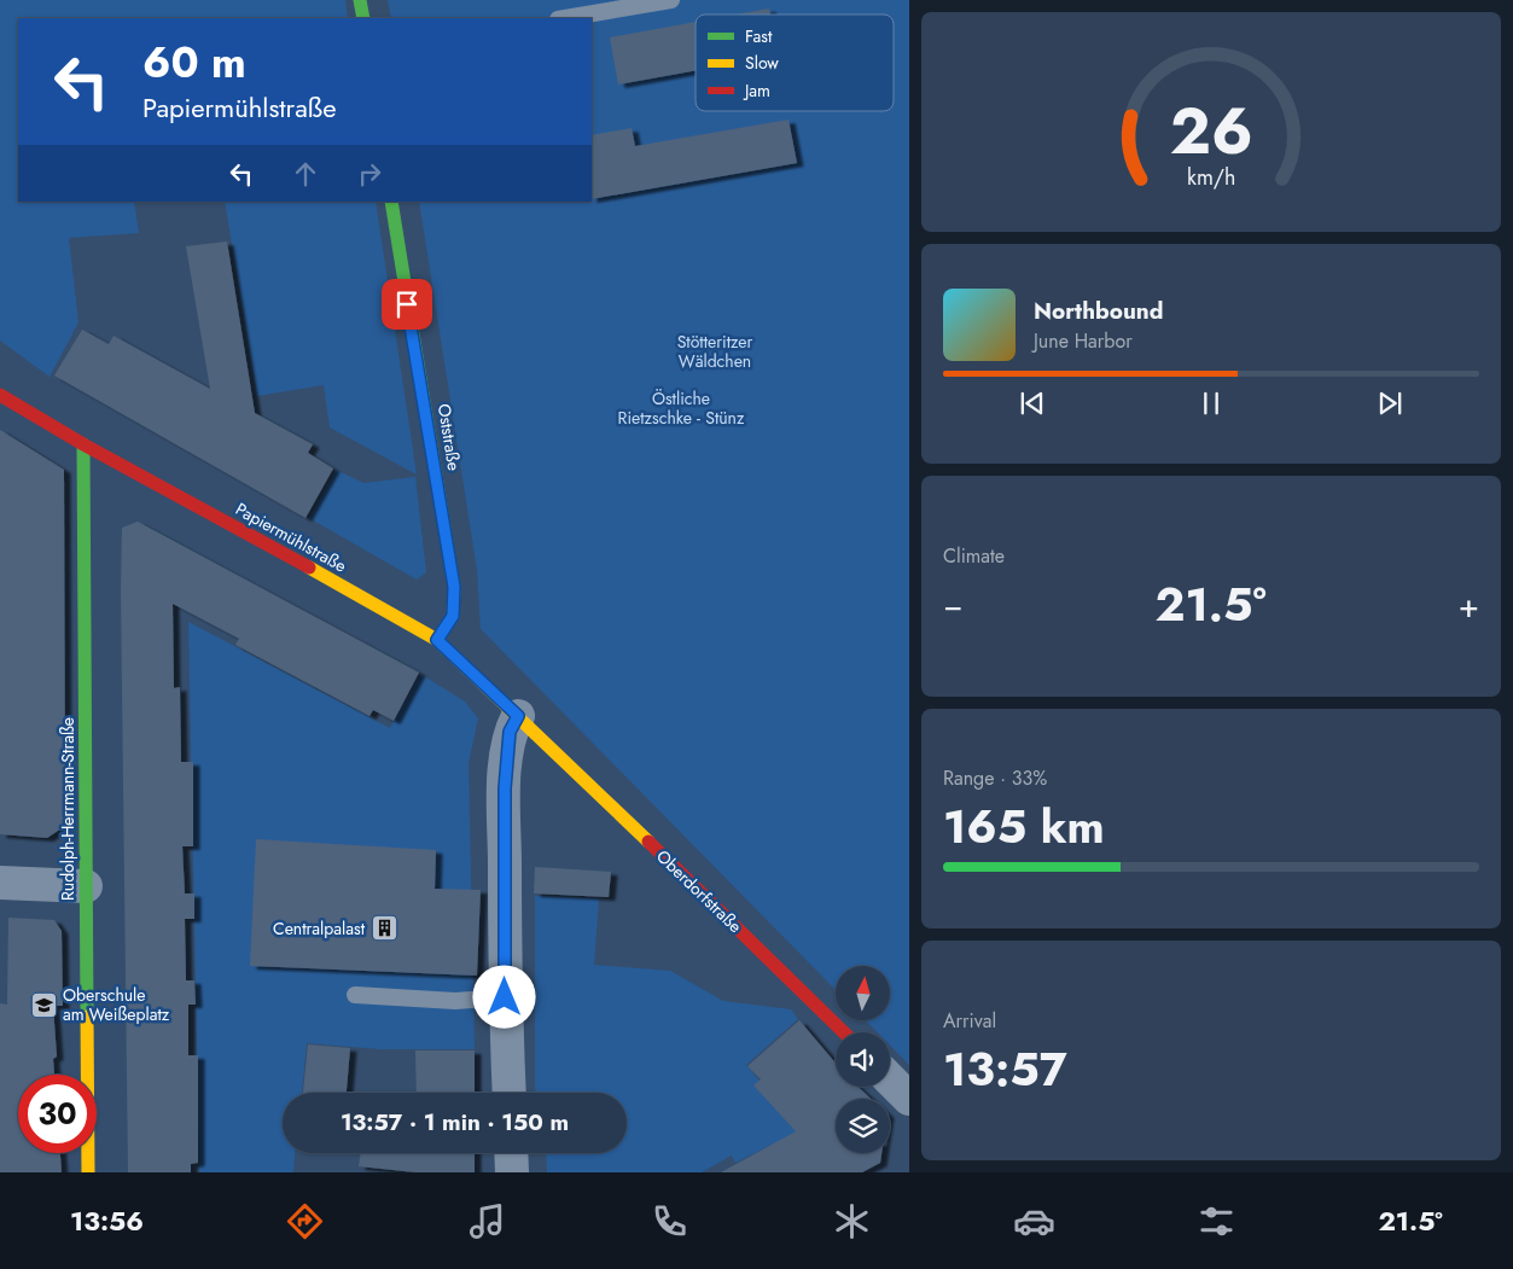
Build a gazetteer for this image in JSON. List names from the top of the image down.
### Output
{
  "streets": {
    "street": [
      "Oststraße",
      "Papiermühlstraße",
      "Rudolph-Herrmann-Straße",
      "Oberdorfstraße"
    ]
  },
  "crossings": [
    ["Oststraße", "Papiermühlstraße"],
    ["Papiermühlstraße", "Rudolph-Herrmann-Straße"],
    ["Papiermühlstraße", "Oberdorfstraße"]
  ],
  "parks": ["Stötteritzer Wäldchen", "Östliche Rietzschke - Stünz"],
  "places": {
    "building": ["Centralpalast"],
    "school or university": ["Oberschule am Weißeplatz"]
  },
  "legend": ["Fast", "Slow", "Jam"],
  "north": "top",
  "page": {
    "turn": ["60 m", "Papiermühlstraße"],
    "song": ["Northbound", "June Harbor"],
    "tile": [
      "Climate",
      ["Range · 33%", "165 km"],
      ["Arrival", "13:57"]
    ],
    "heat": ["−", "21.5°", "+"],
    "limit": "30",
    "trip": "13:57 · 1 min · 150 m",
    "tabs": ["13:56", "21.5°"],
    "gauge": ["26", "km/h"]
  }
}
